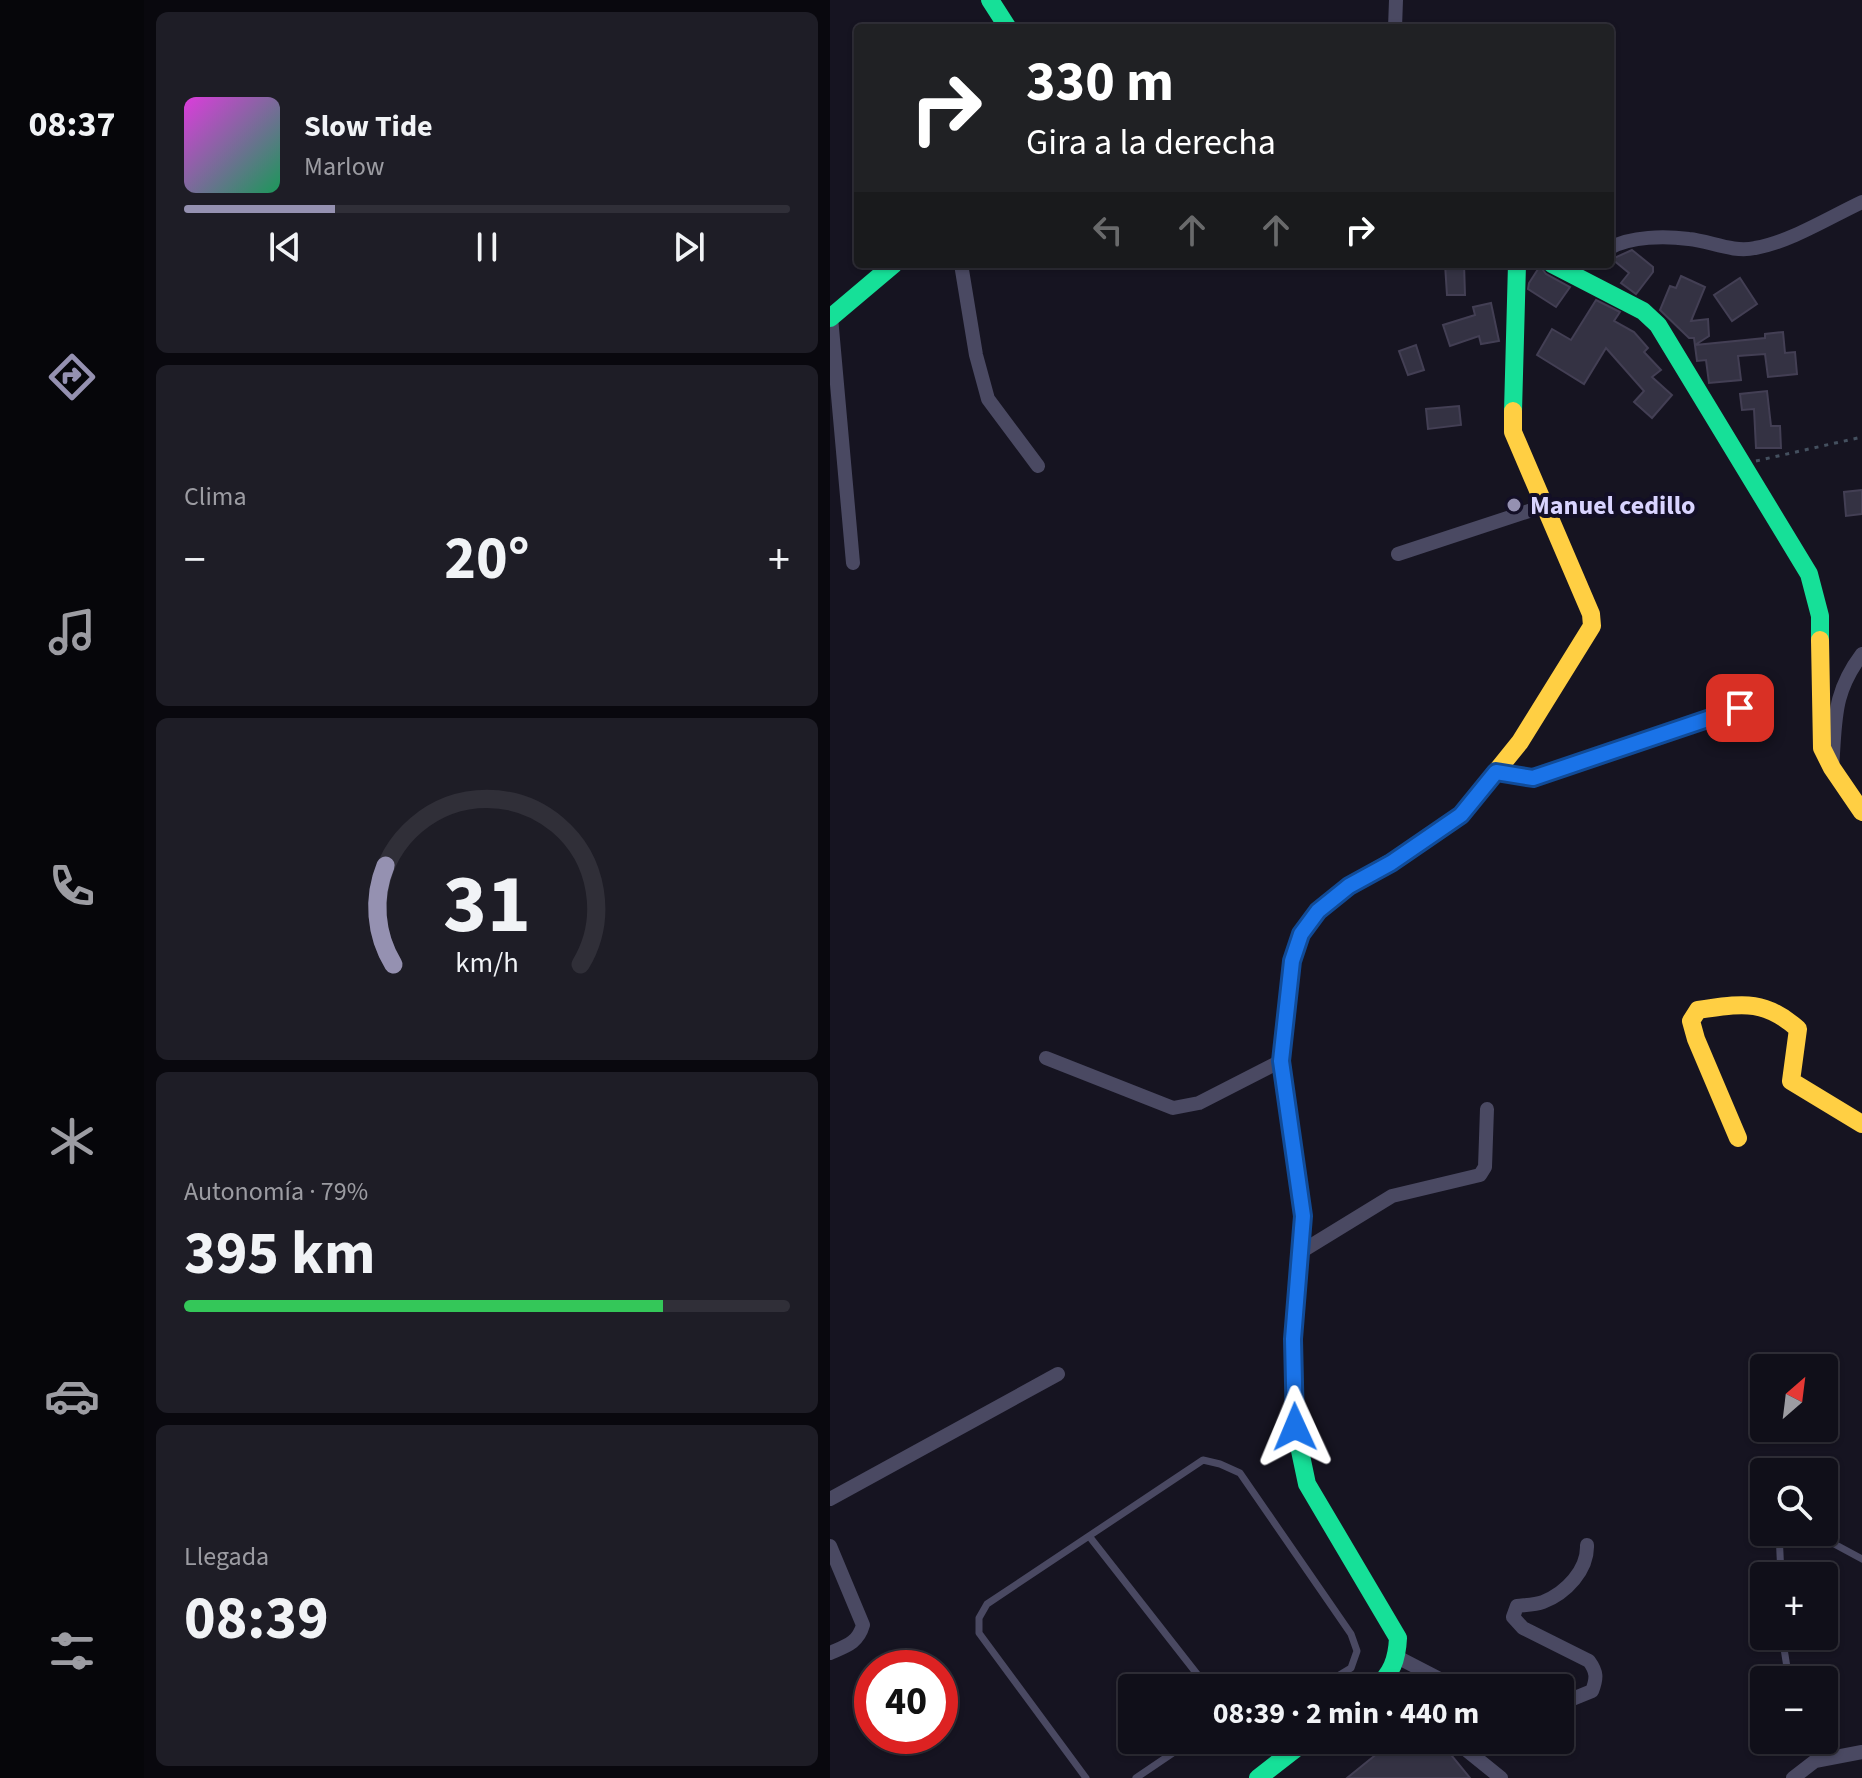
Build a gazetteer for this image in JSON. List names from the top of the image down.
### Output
{
  "places": ["Manuel cedillo"],
  "north": "top right",
  "page": {
    "tabs": "08:37",
    "turn": ["330 m", "Gira a la derecha"],
    "song": ["Slow Tide", "Marlow"],
    "tile": [
      "Clima",
      ["Autonomía · 79%", "395 km"],
      ["Llegada", "08:39"]
    ],
    "heat": ["−", "20°", "+"],
    "map_buttons": ["+", "−"],
    "limit": "40",
    "trip": "08:39 · 2 min · 440 m",
    "gauge": ["31", "km/h"]
  }
}
